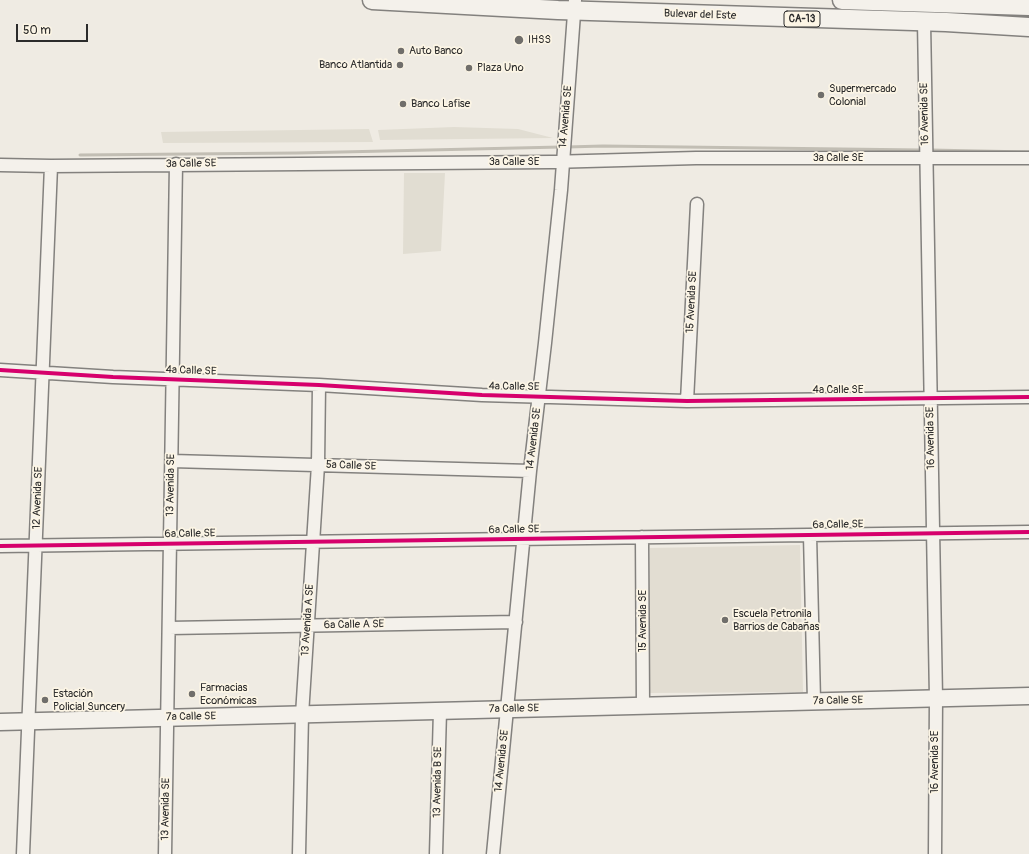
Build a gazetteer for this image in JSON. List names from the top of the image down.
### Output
{
  "streets": {
    "highway": ["Bulevar del Este", "CA-13"],
    "main road": ["7a Calle SE"],
    "street": [
      "16 Avenida SE",
      "14 Avenida SE",
      "3a Calle SE",
      "15 Avenida SE",
      "4a Calle SE",
      "5a Calle SE",
      "13 Avenida SE",
      "12 Avenida SE",
      "6a Calle SE",
      "13 Avenida A SE",
      "6a Calle A SE",
      "13 Avenida B SE"
    ]
  },
  "crossings": [
    ["Bulevar del Este", "16 Avenida SE"],
    ["Bulevar del Este", "14 Avenida SE"],
    ["16 Avenida SE", "3a Calle SE"],
    ["16 Avenida SE", "4a Calle SE"],
    ["16 Avenida SE", "6a Calle SE"],
    ["16 Avenida SE", "7a Calle SE"],
    ["14 Avenida SE", "3a Calle SE"],
    ["14 Avenida SE", "4a Calle SE"],
    ["14 Avenida SE", "5a Calle SE"],
    ["14 Avenida SE", "6a Calle SE"],
    ["14 Avenida SE", "6a Calle A SE"],
    ["14 Avenida SE", "7a Calle SE"],
    ["3a Calle SE", "13 Avenida SE"],
    ["3a Calle SE", "12 Avenida SE"],
    ["15 Avenida SE", "4a Calle SE"],
    ["15 Avenida SE", "6a Calle SE"],
    ["15 Avenida SE", "7a Calle SE"],
    ["4a Calle SE", "13 Avenida SE"],
    ["4a Calle SE", "12 Avenida SE"],
    ["4a Calle SE", "13 Avenida A SE"],
    ["5a Calle SE", "13 Avenida SE"],
    ["5a Calle SE", "13 Avenida A SE"],
    ["13 Avenida SE", "6a Calle SE"],
    ["13 Avenida SE", "6a Calle A SE"],
    ["13 Avenida SE", "7a Calle SE"],
    ["12 Avenida SE", "6a Calle SE"],
    ["12 Avenida SE", "7a Calle SE"],
    ["6a Calle SE", "13 Avenida A SE"],
    ["13 Avenida A SE", "6a Calle A SE"],
    ["13 Avenida A SE", "7a Calle SE"],
    ["7a Calle SE", "13 Avenida B SE"]
  ],
  "places": [
    "IHSS",
    "Auto Banco",
    "Banco Atlantida",
    "Plaza Uno",
    "Supermercado Colonial",
    "Banco Lafise",
    "Escuela Petronila Barrios de Cabañas",
    "Farmacias Económicas",
    "Estación Policial Suncery"
  ],
  "scale_bar": "50 m"
}
